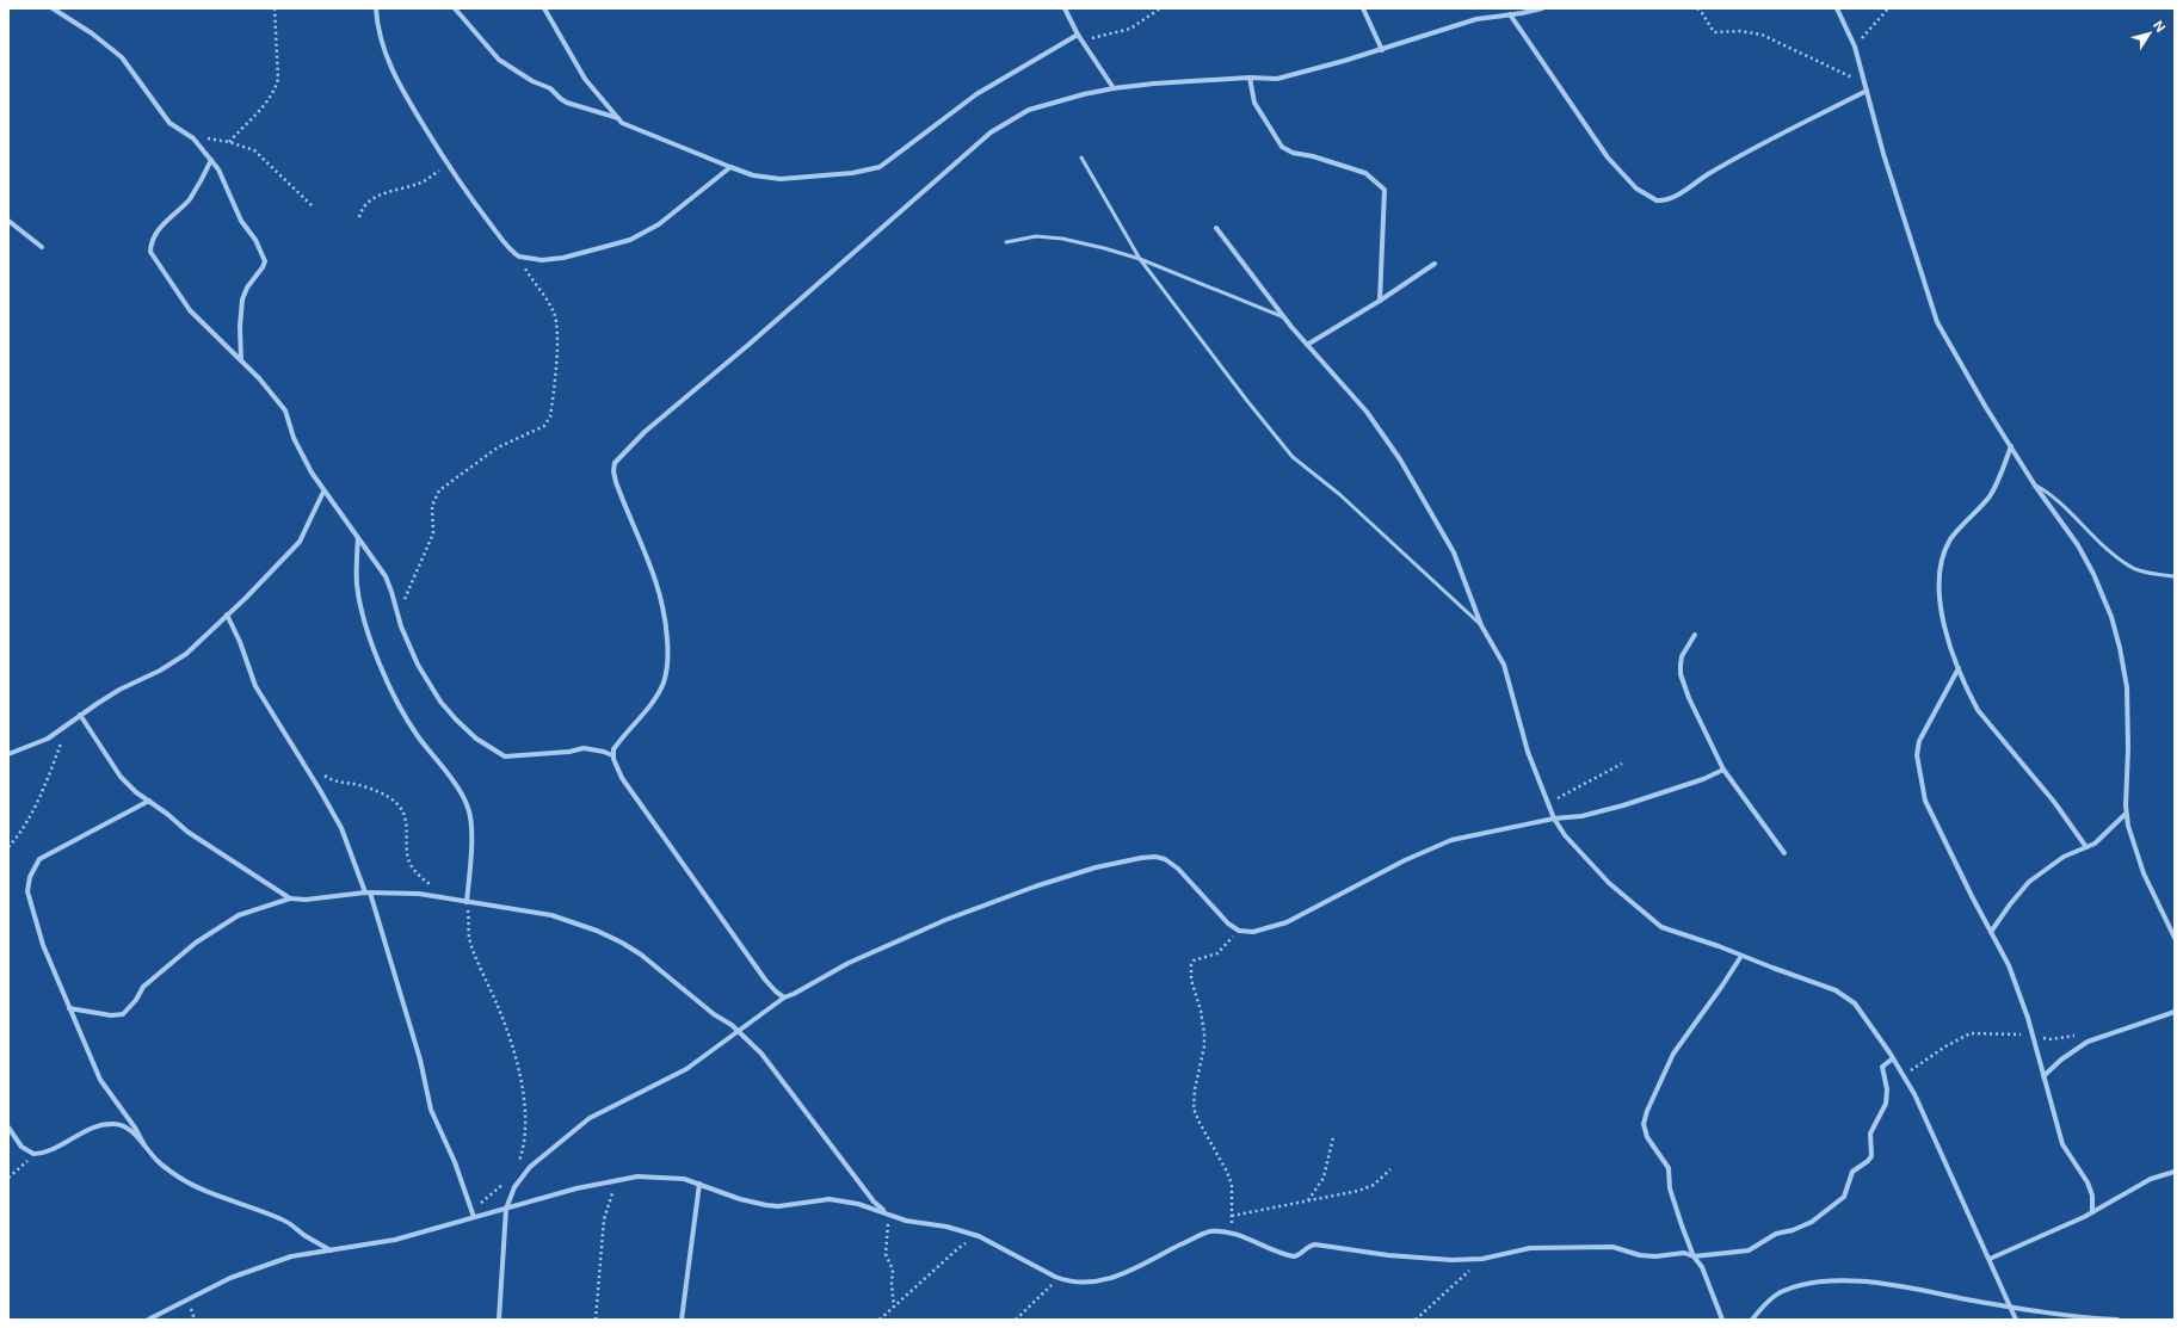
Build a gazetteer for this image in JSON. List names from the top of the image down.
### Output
{
  "north": "top right"
}
